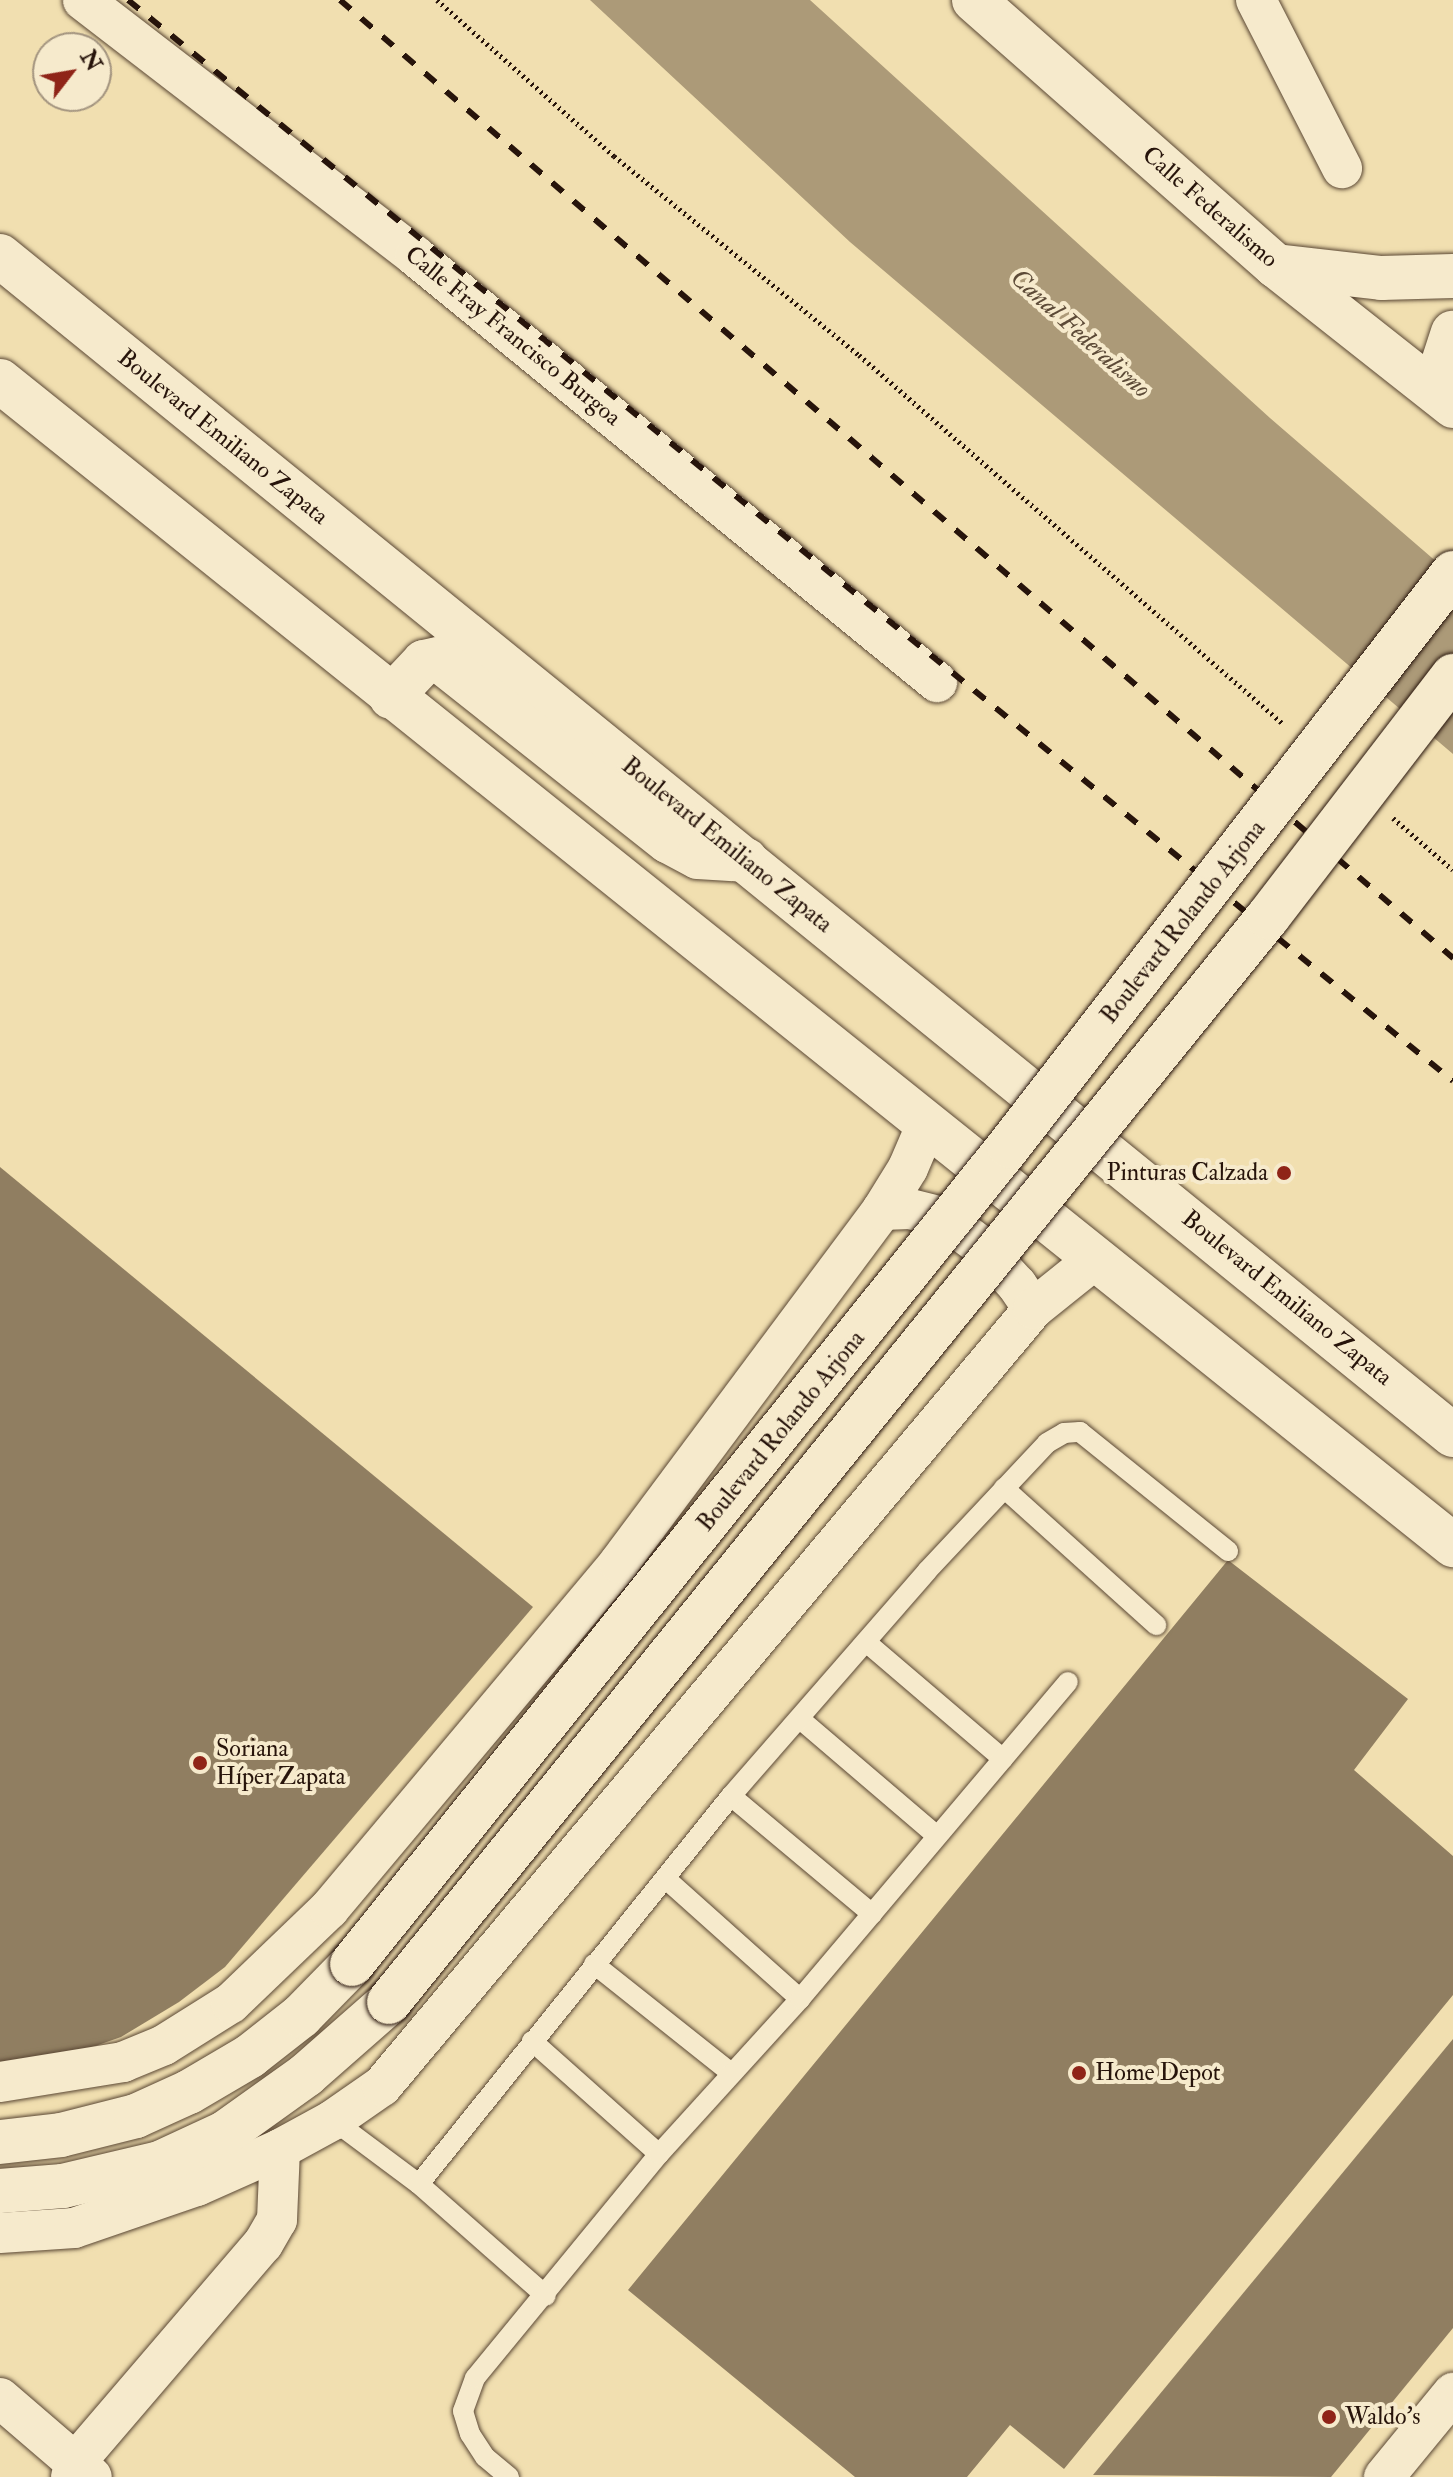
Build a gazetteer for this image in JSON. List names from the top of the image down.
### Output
{
  "streets": {
    "main road": ["Calle Federalismo", "Boulevard Emiliano Zapata", "Boulevard Rolando Arjona"],
    "street": ["Calle Fray Francisco Burgoa"]
  },
  "water": ["Canal Federalismo"],
  "places": [
    "Pinturas Calzada",
    "Soriana Híper Zapata",
    "Home Depot",
    "Waldo's"
  ],
  "north": "top right"
}
